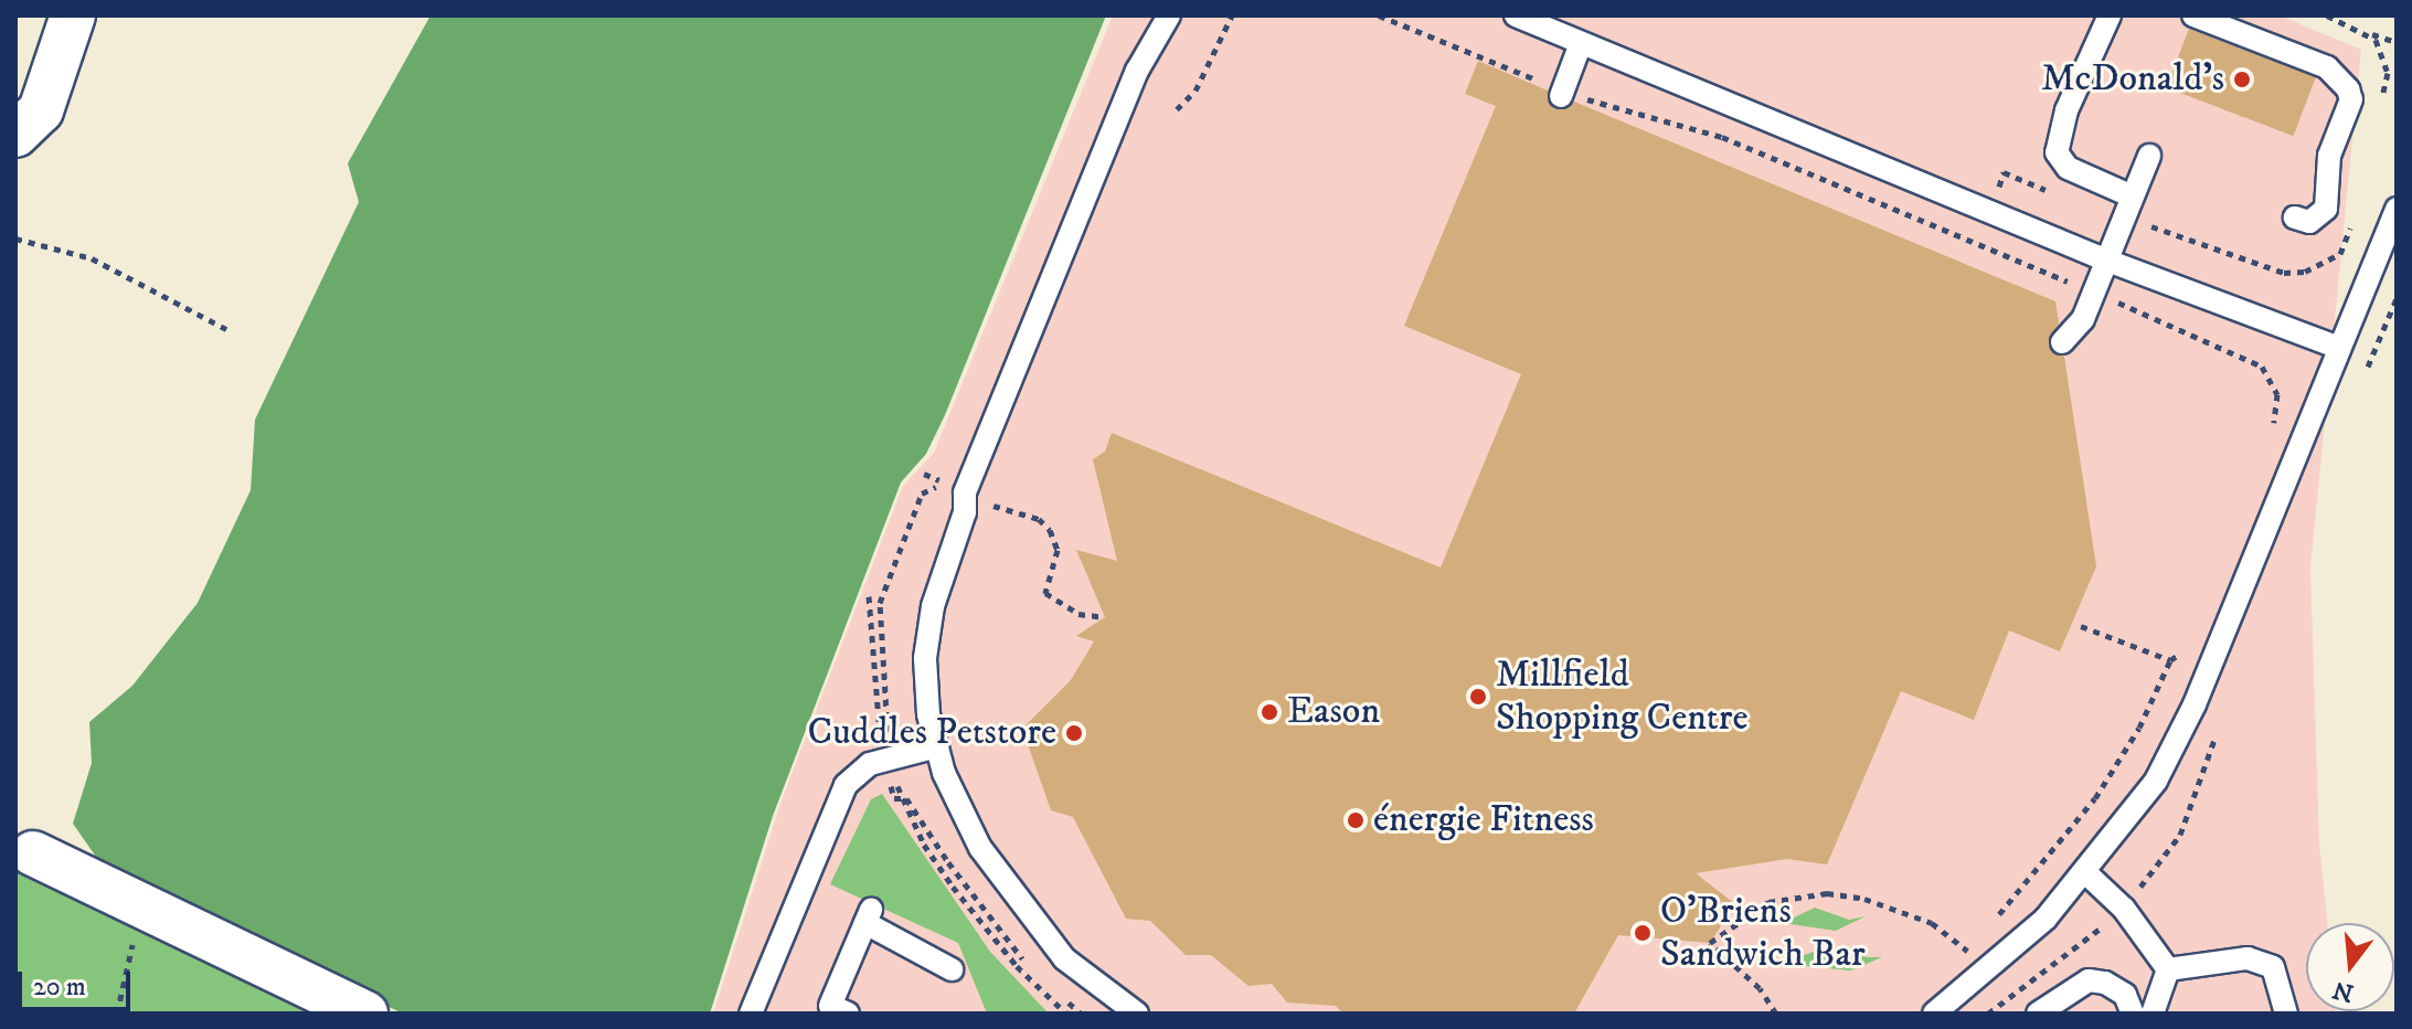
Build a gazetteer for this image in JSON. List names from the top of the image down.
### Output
{
  "places": [
    "McDonald's",
    "Millfield Shopping Centre",
    "Eason",
    "Cuddles Petstore",
    "énergie Fitness",
    "O'Briens Sandwich Bar"
  ],
  "scale_bar": "20 m",
  "north": "bottom"
}
